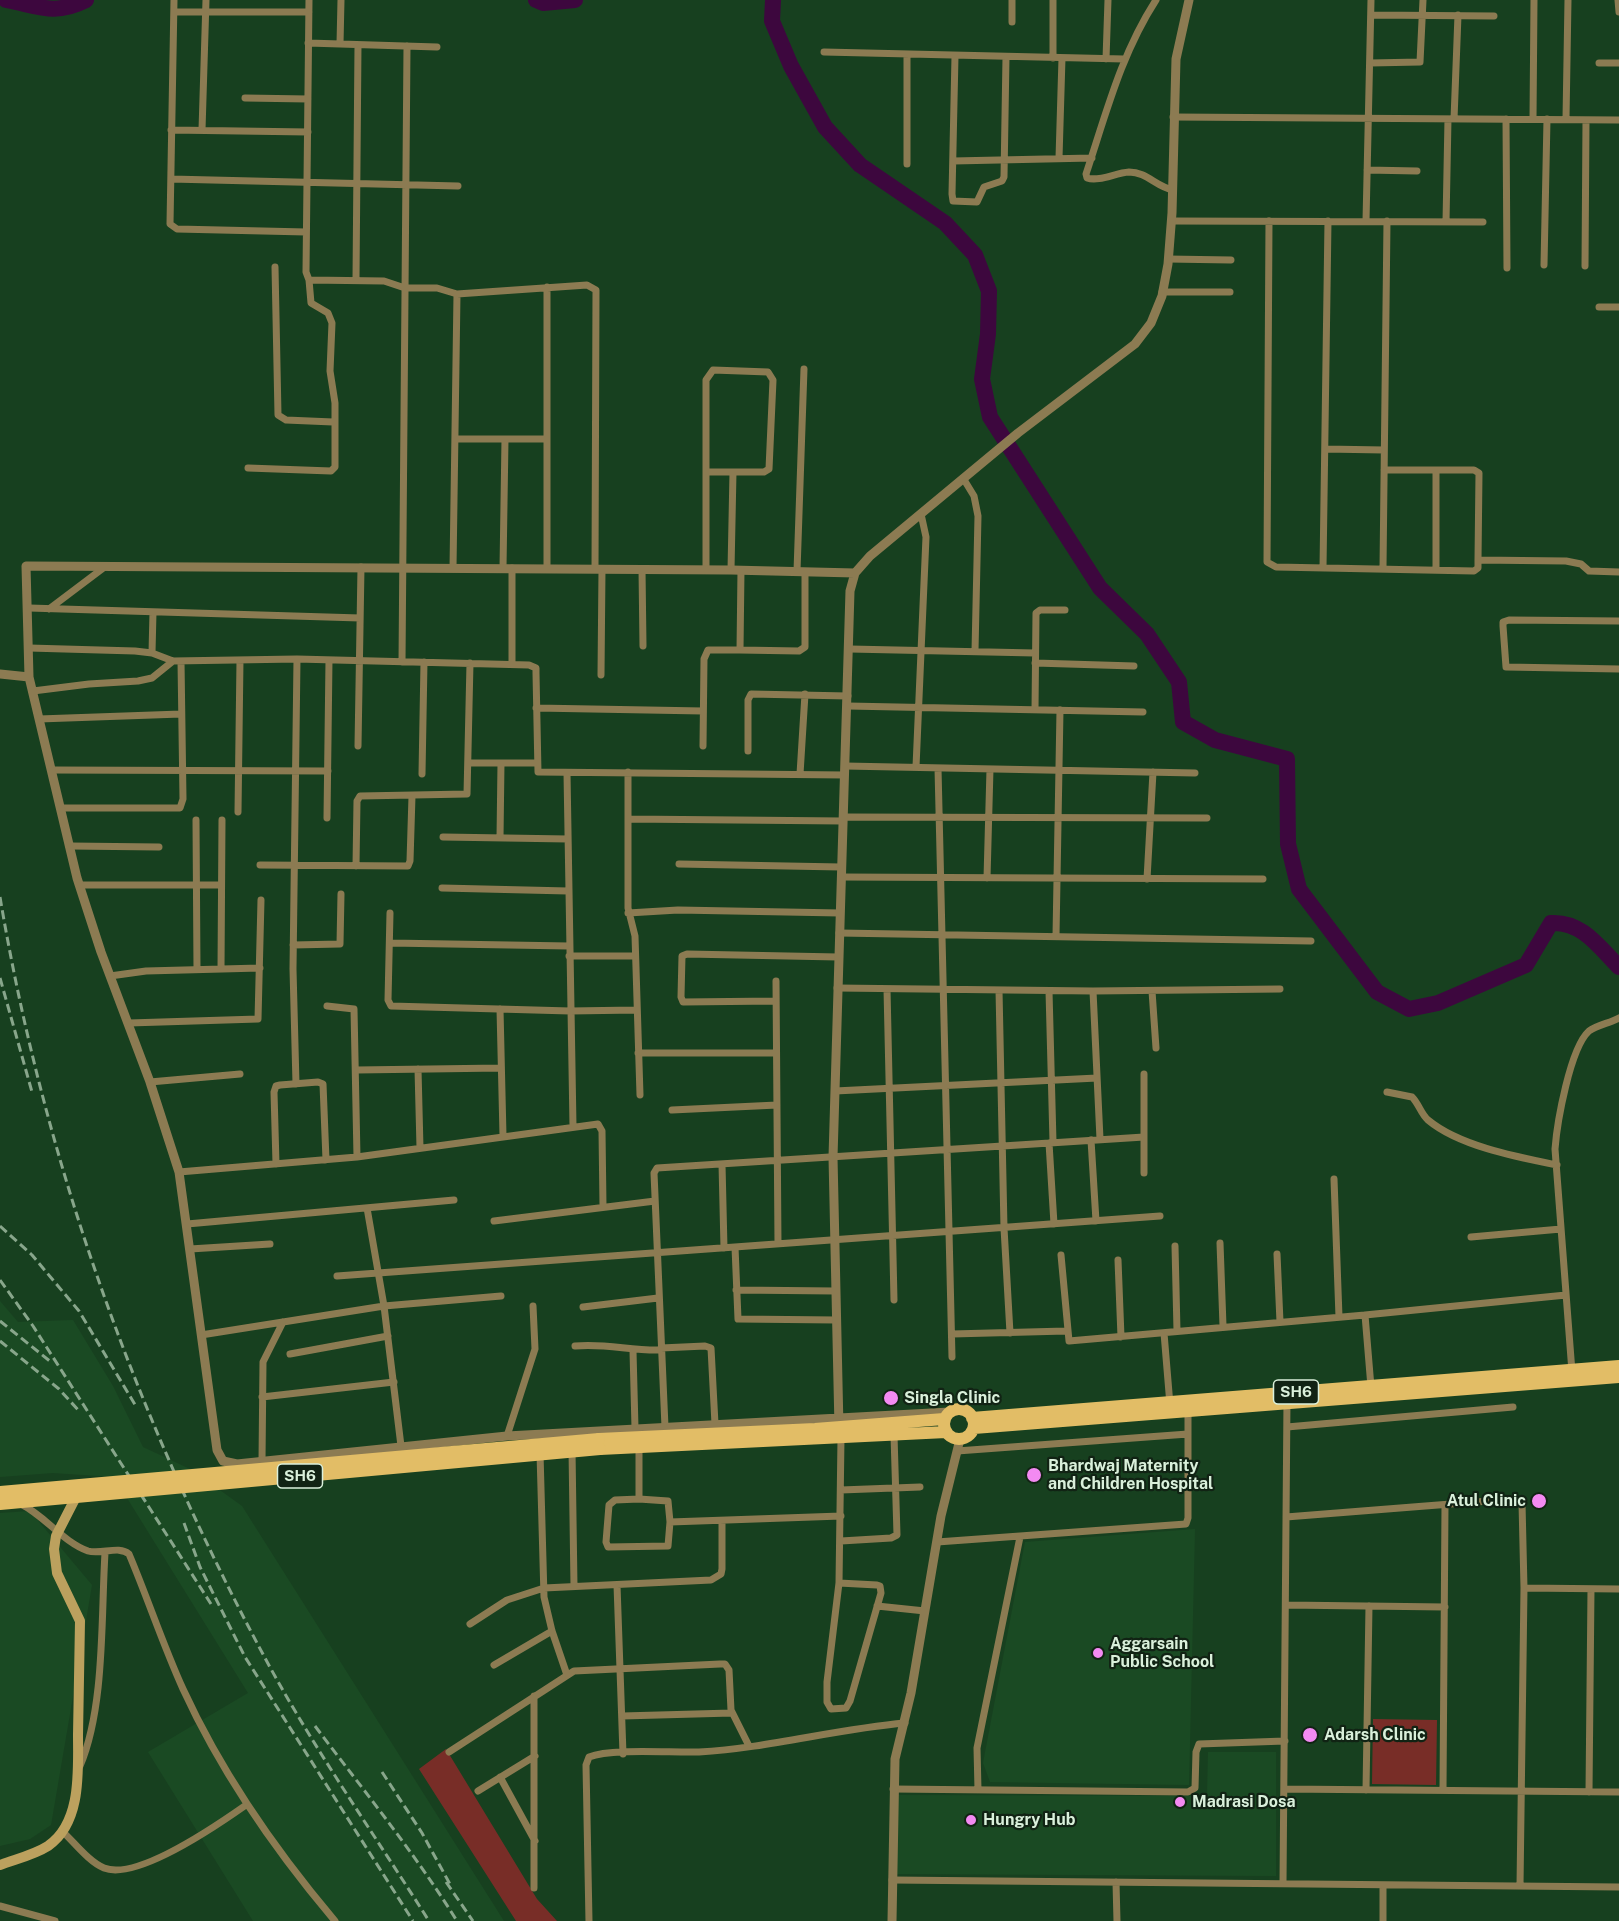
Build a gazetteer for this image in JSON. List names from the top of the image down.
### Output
{
  "streets": {
    "main road": ["SH6"]
  },
  "places": [
    "Singla Clinic",
    "Bhardwaj Maternity and Children Hospital",
    "Atul Clinic",
    "Aggarsain Public School",
    "Adarsh Clinic",
    "Madrasi Dosa",
    "Hungry Hub"
  ]
}
